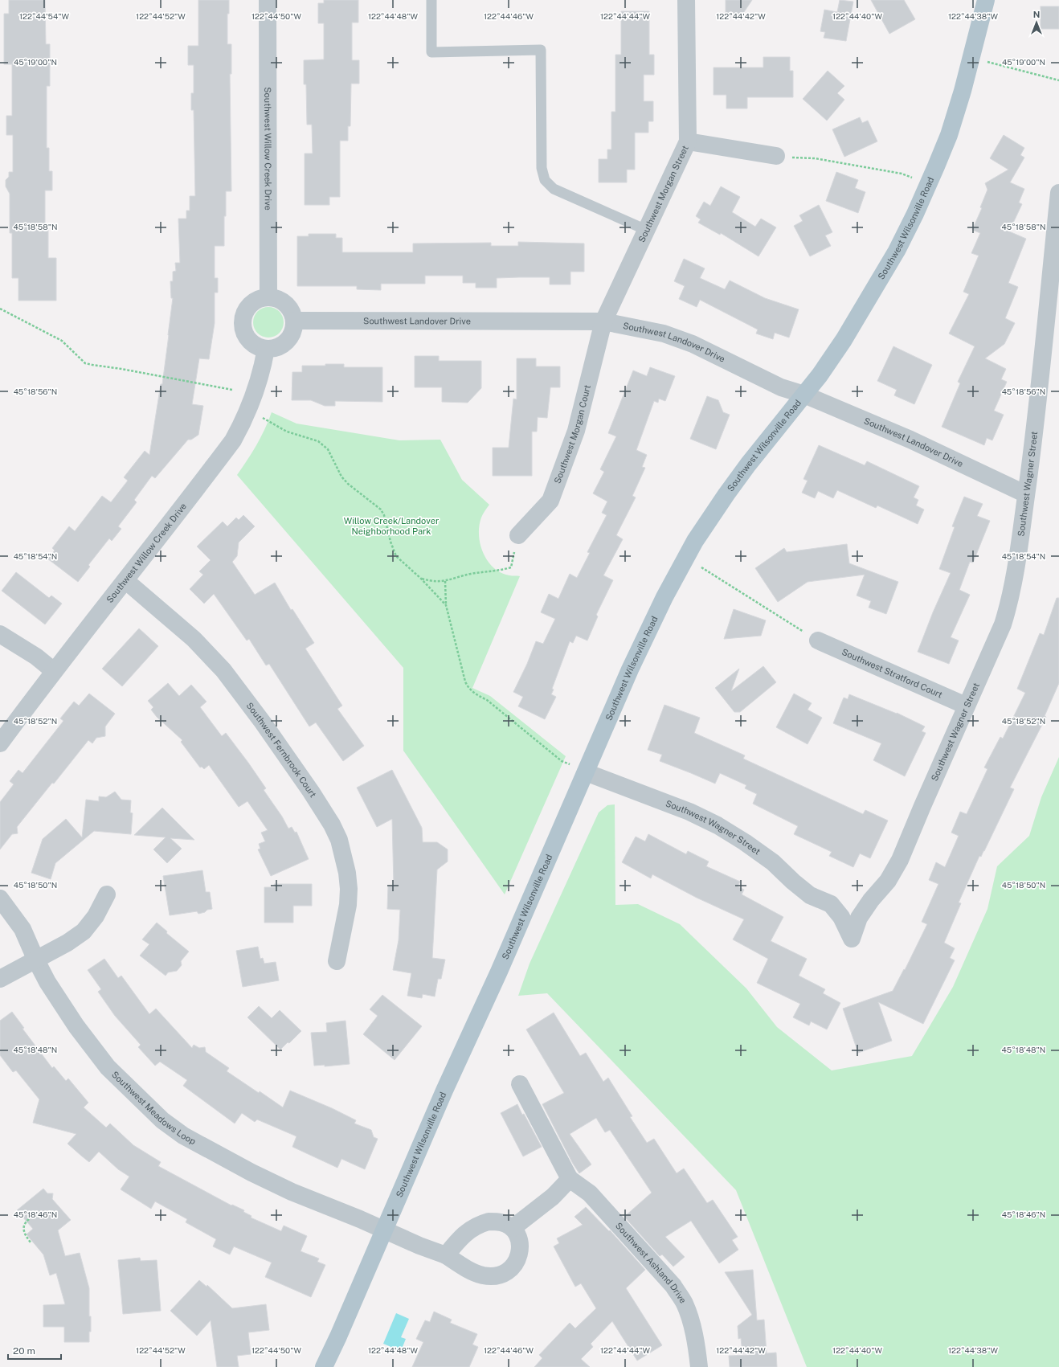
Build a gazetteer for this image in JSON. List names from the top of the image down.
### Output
{
  "streets": {
    "main road": ["Southwest Wilsonville Road"],
    "street": [
      "Southwest Willow Creek Drive",
      "Southwest Morgan Street",
      "Southwest Landover Drive",
      "Southwest Morgan Court",
      "Southwest Wagner Street",
      "Southwest Stratford Court",
      "Southwest Fernbrook Court",
      "Southwest Meadows Loop",
      "Southwest Ashland Drive"
    ]
  },
  "crossings": [
    ["Southwest Willow Creek Drive", "Southwest Landover Drive"],
    ["Southwest Willow Creek Drive", "Southwest Fernbrook Court"],
    ["Southwest Morgan Street", "Southwest Landover Drive"],
    ["Southwest Morgan Street", "Southwest Morgan Court"],
    ["Southwest Wilsonville Road", "Southwest Landover Drive"],
    ["Southwest Wilsonville Road", "Southwest Wagner Street"],
    ["Southwest Wilsonville Road", "Southwest Meadows Loop"],
    ["Southwest Landover Drive", "Southwest Morgan Court"],
    ["Southwest Landover Drive", "Southwest Wagner Street"],
    ["Southwest Wagner Street", "Southwest Stratford Court"]
  ],
  "parks": ["Willow Creek/Landover Neighborhood Park"],
  "scale_bar": "20 m",
  "north": "top",
  "coordinates": [
    "122°44'54\"W",
    "122°44'52\"W",
    "122°44'50\"W",
    "122°44'48\"W",
    "122°44'46\"W",
    "122°44'44\"W",
    "122°44'42\"W",
    "122°44'40\"W",
    "122°44'38\"W",
    "45°19'00\"N",
    "45°18'58\"N",
    "45°18'56\"N",
    "45°18'54\"N",
    "45°18'52\"N",
    "45°18'50\"N",
    "45°18'48\"N",
    "45°18'46\"N"
  ]
}
